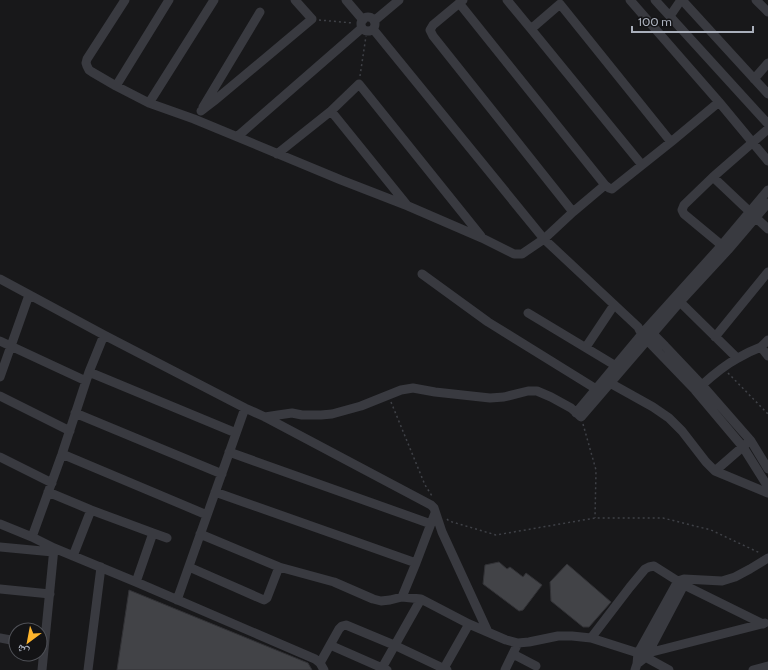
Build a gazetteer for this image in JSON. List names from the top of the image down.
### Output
{
  "scale_bar": "100 m",
  "north": "bottom left"
}
